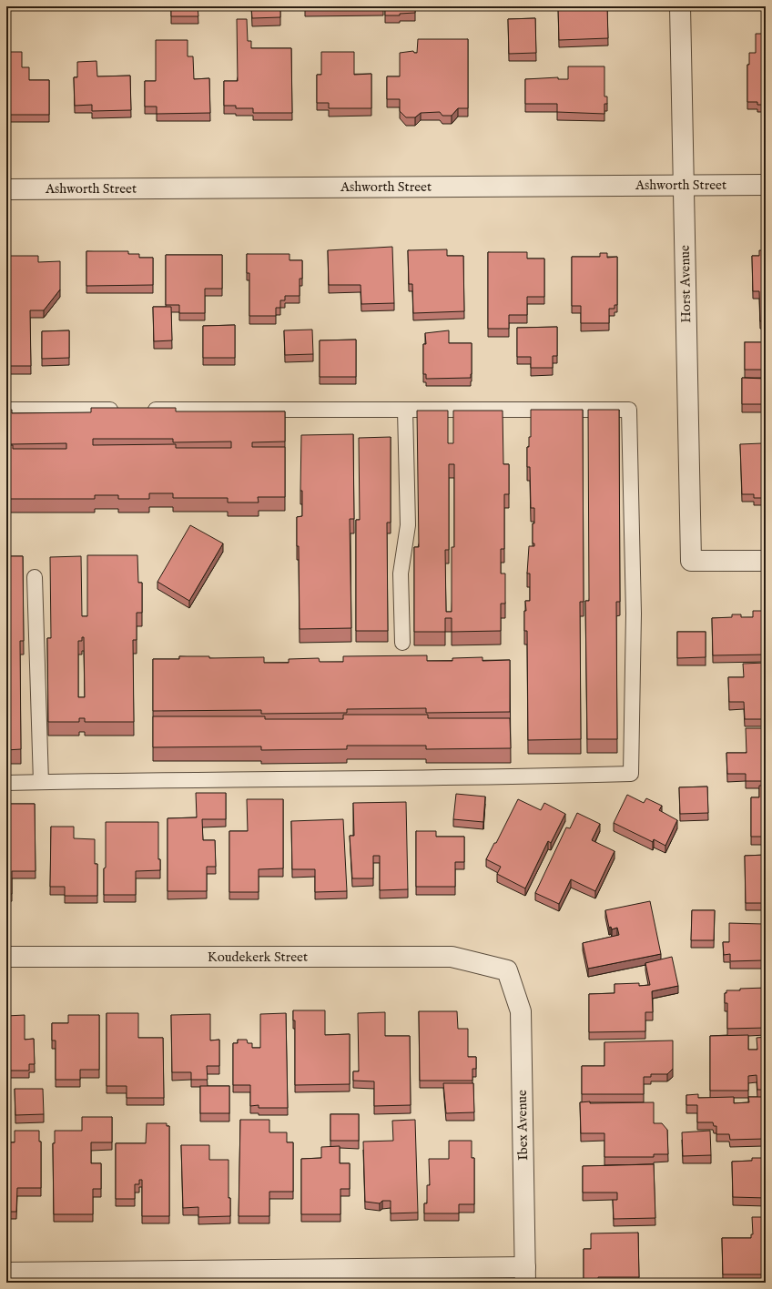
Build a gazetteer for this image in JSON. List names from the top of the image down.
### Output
{
  "streets": {
    "street": [
      "Ashworth Street",
      "Horst Avenue",
      "Koudekerk Street",
      "Ibex Avenue"
    ]
  },
  "crossings": [
    ["Ashworth Street", "Horst Avenue"],
    ["Koudekerk Street", "Ibex Avenue"]
  ]
}
